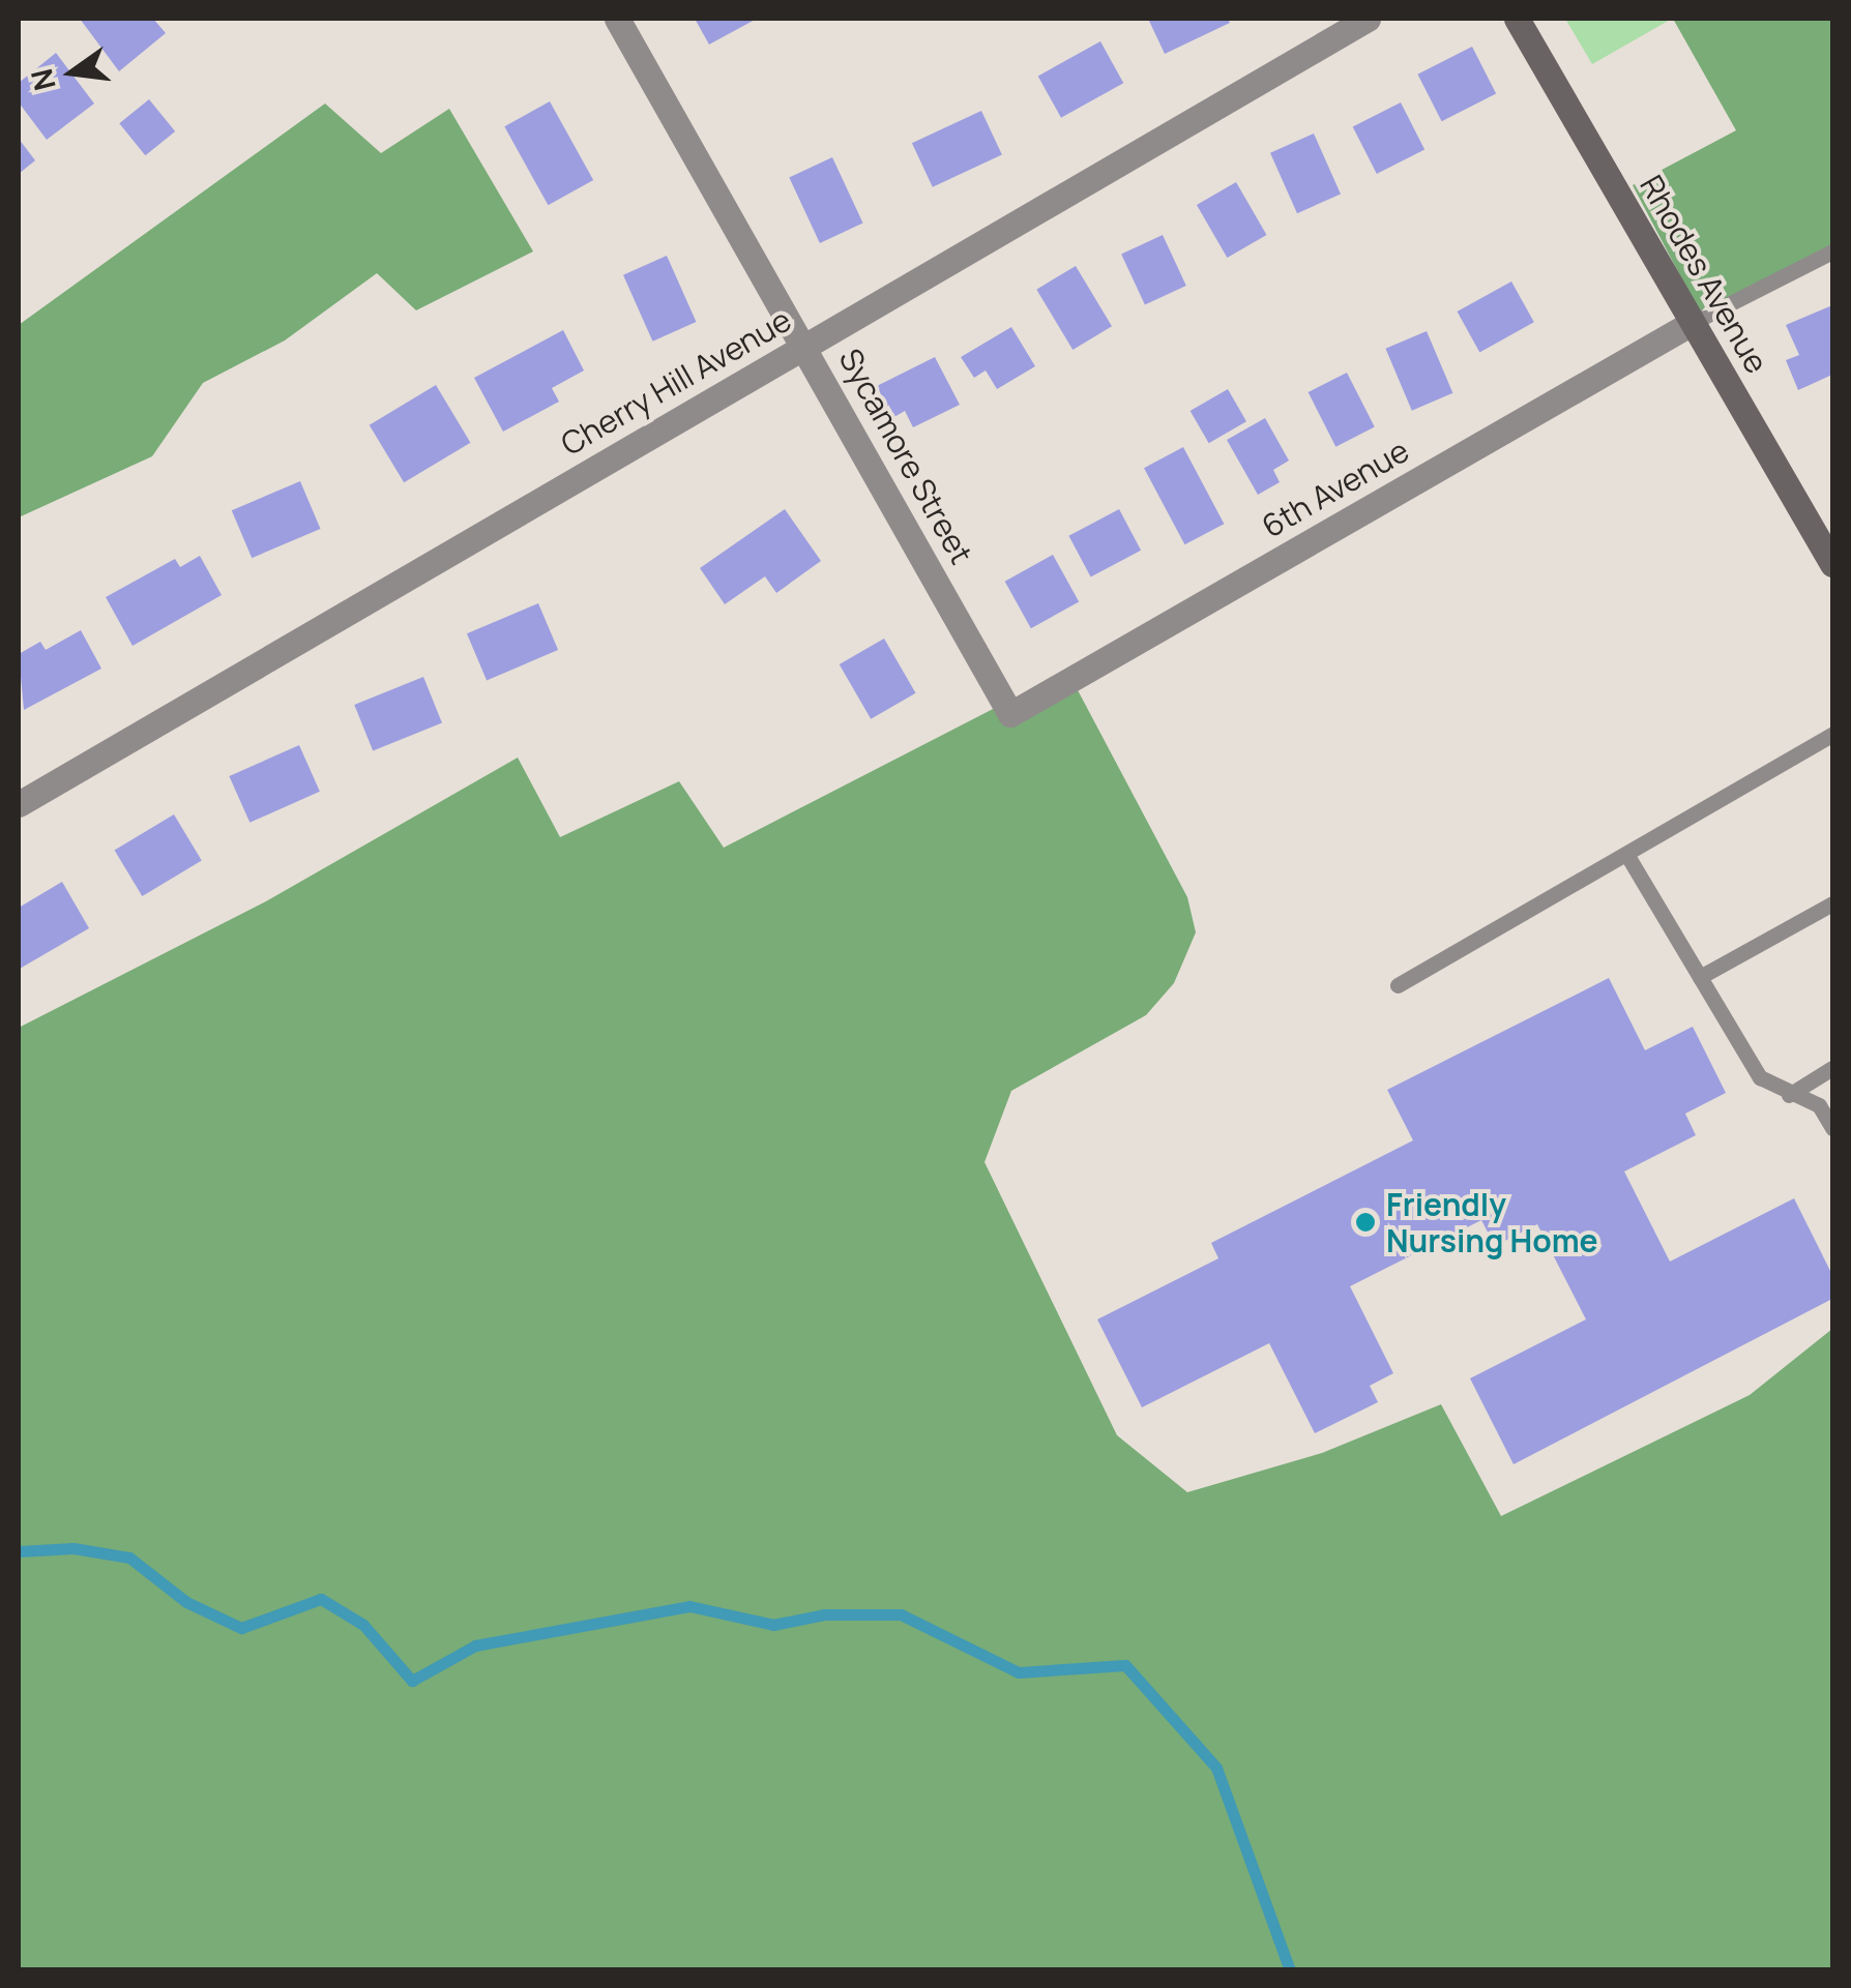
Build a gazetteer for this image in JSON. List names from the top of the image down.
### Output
{
  "streets": {
    "street": [
      "Rhodes Avenue",
      "Cherry Hill Avenue",
      "Sycamore Street",
      "6th Avenue"
    ]
  },
  "crossings": [
    ["Rhodes Avenue", "6th Avenue"],
    ["Cherry Hill Avenue", "Sycamore Street"],
    ["Sycamore Street", "6th Avenue"]
  ],
  "places": ["Friendly Nursing Home"],
  "north": "left"
}
